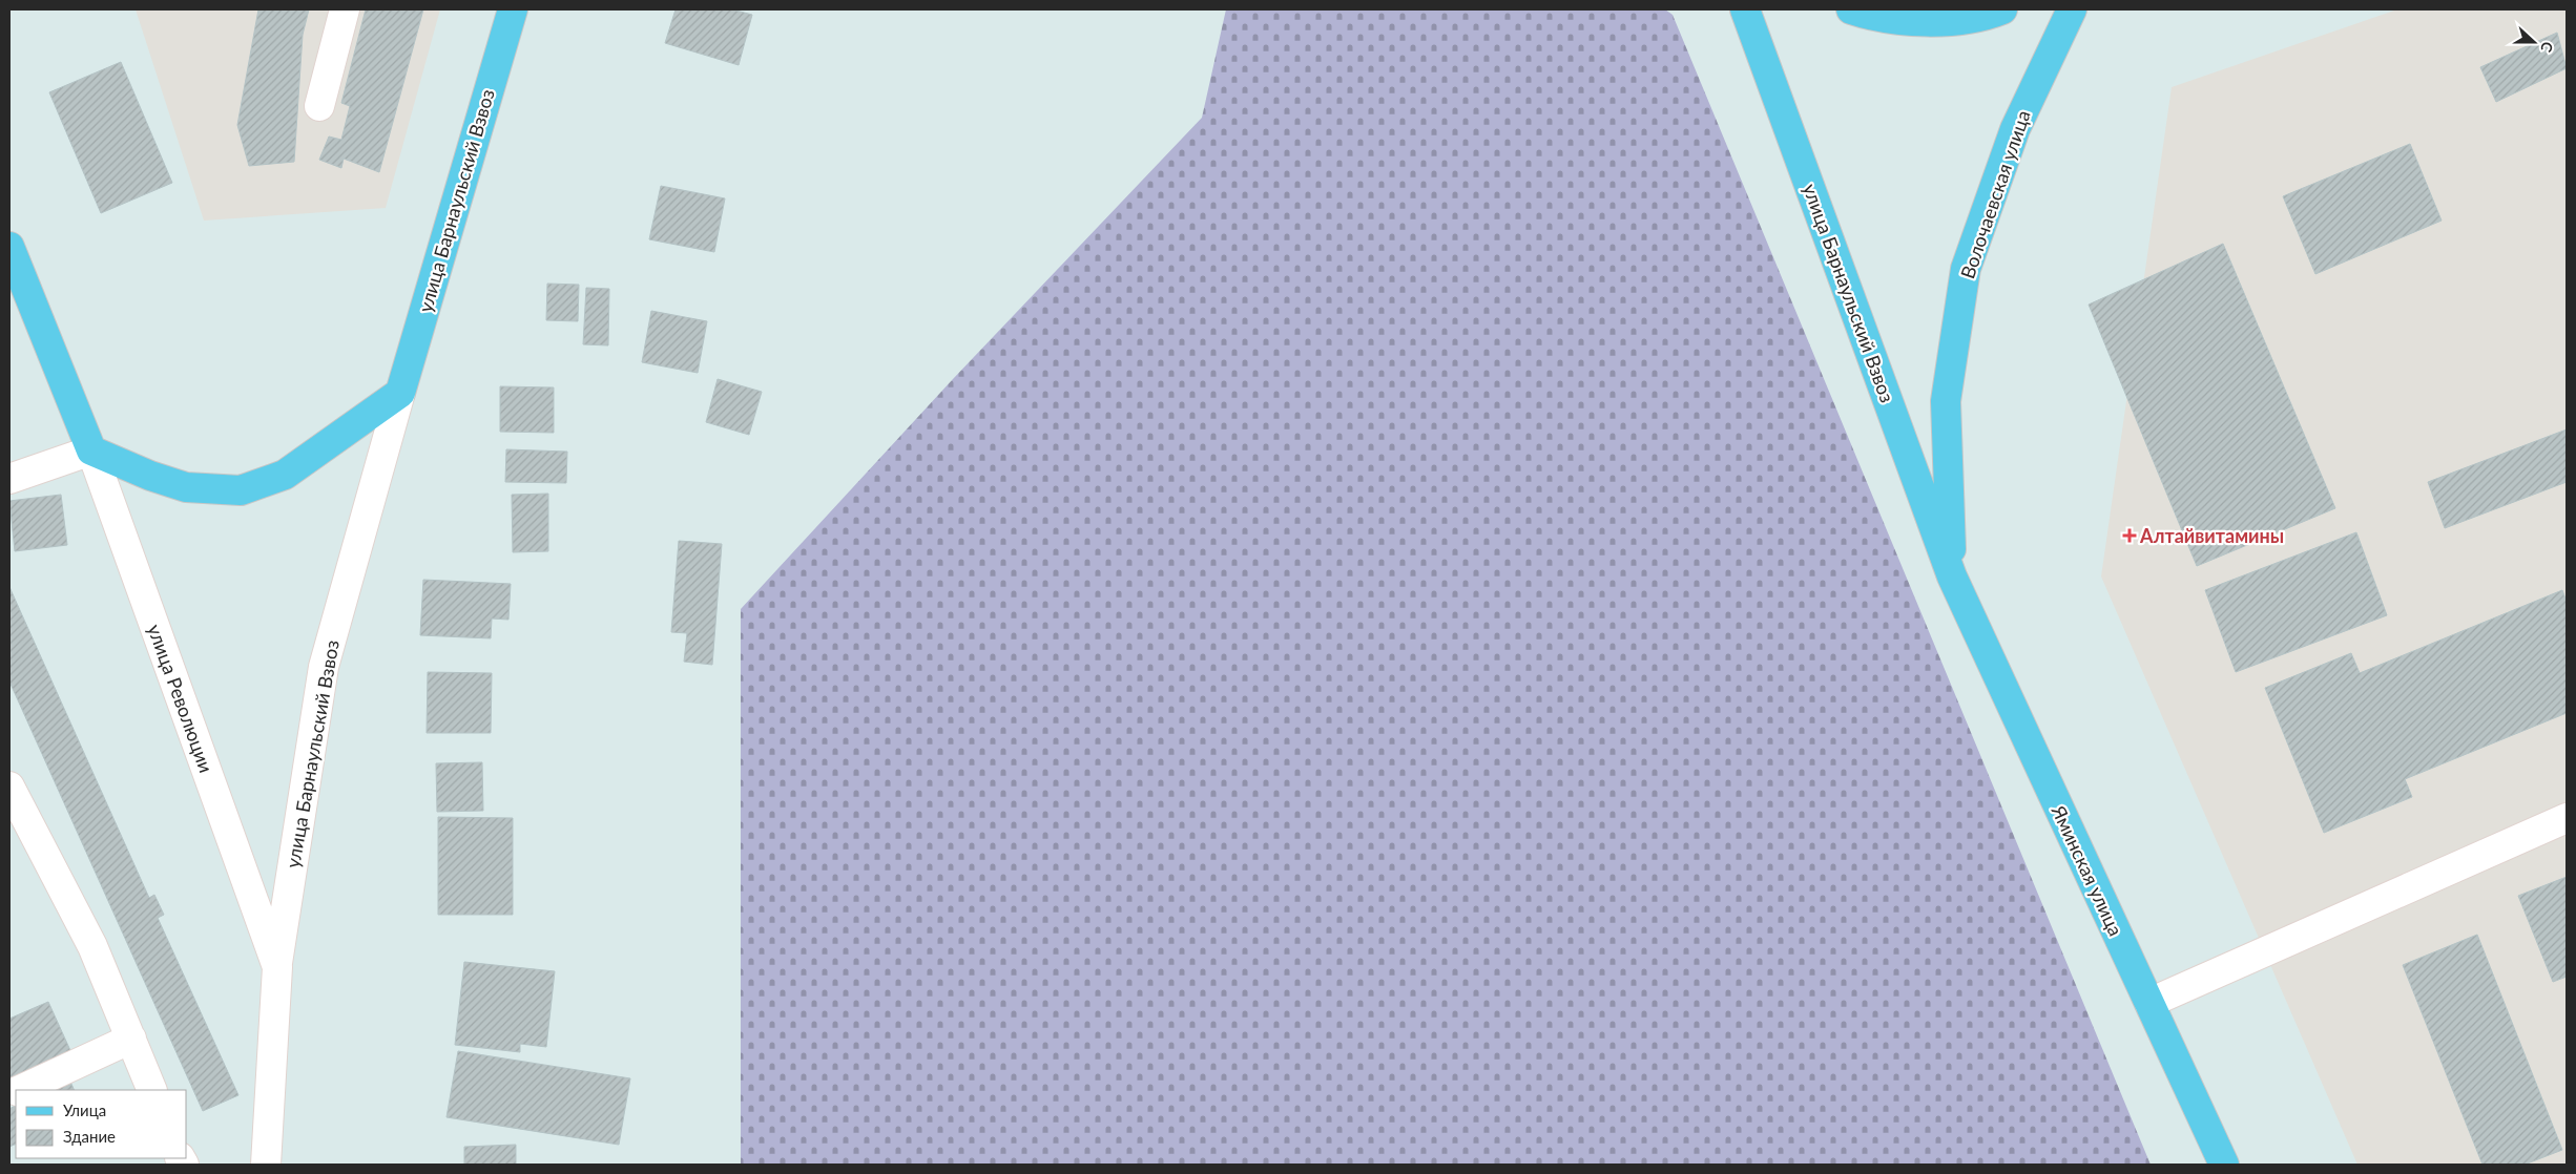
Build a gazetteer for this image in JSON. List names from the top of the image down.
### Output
{
  "streets": {
    "main road": [
      "Волочаевская улица",
      "улица Барнаульский Взвоз",
      "улица Революции",
      "Яминская улица"
    ]
  },
  "crossings": [
    ["Волочаевская улица", "улица Барнаульский Взвоз"],
    ["Волочаевская улица", "Яминская улица"],
    ["улица Барнаульский Взвоз", "улица Революции"],
    ["улица Барнаульский Взвоз", "Яминская улица"]
  ],
  "places": {
    "health": ["Алтайвитамины"]
  },
  "legend": ["Улица", "Здание"],
  "north": "right"
}
